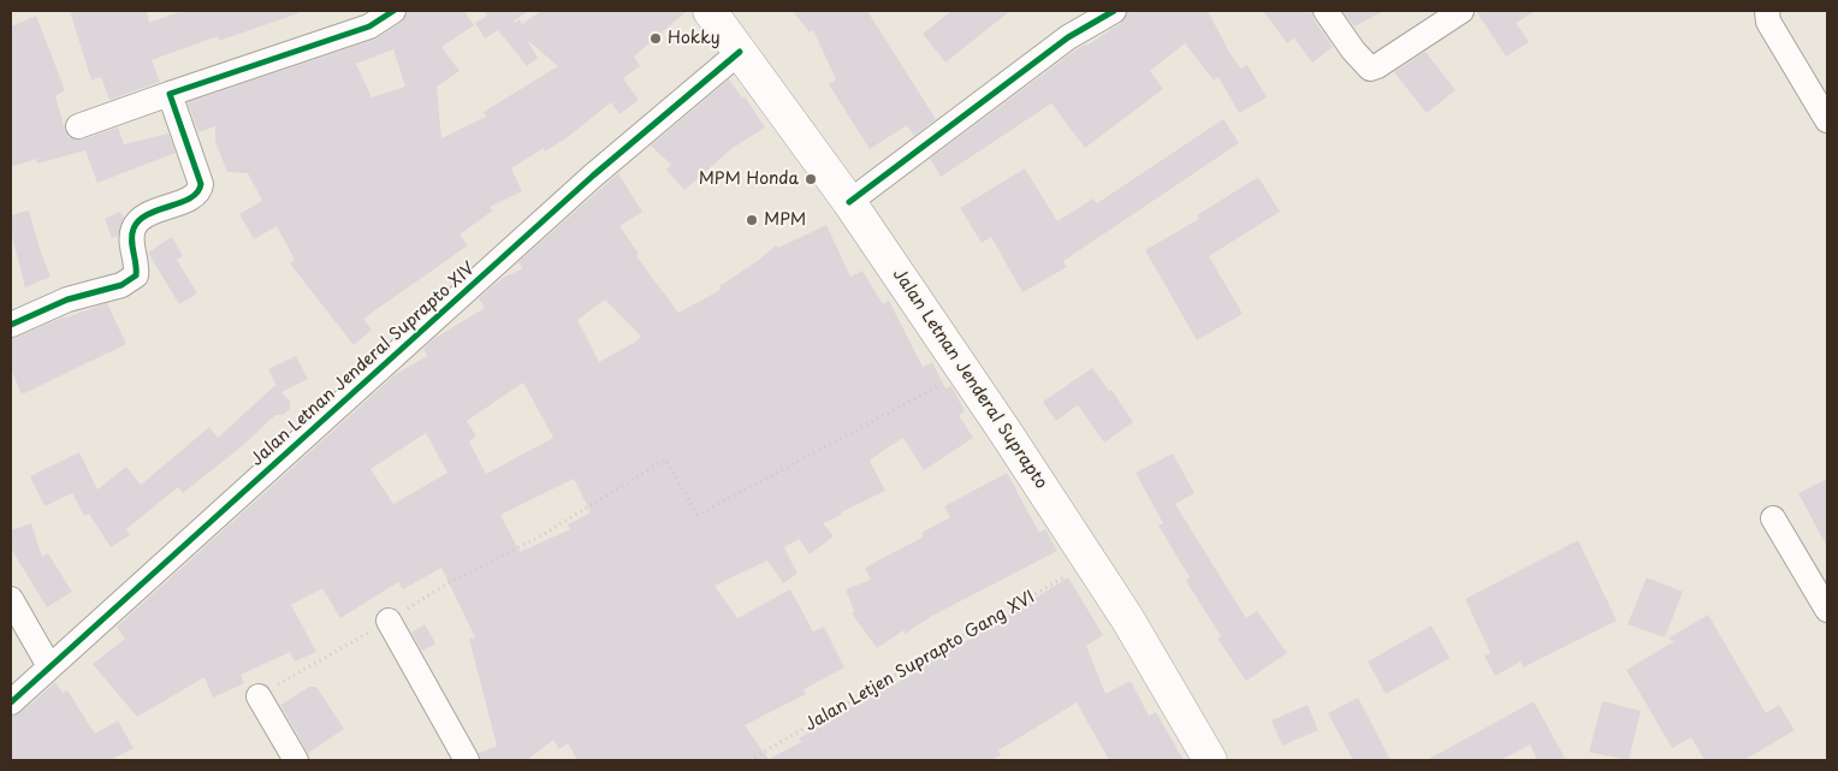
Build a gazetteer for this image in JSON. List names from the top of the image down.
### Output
{
  "streets": {
    "main road": ["Jalan Letnan Jenderal Suprapto"],
    "street": ["Jalan Letnan Jenderal Suprapto XIV"],
    "path": ["Jalan Letjen Suprapto Gang XVI"]
  },
  "crossings": [
    ["Jalan Letnan Jenderal Suprapto XIV", "Jalan Letnan Jenderal Suprapto"],
    ["Jalan Letnan Jenderal Suprapto", "Jalan Letjen Suprapto Gang XVI"]
  ],
  "places": ["Hokky", "MPM Honda", "MPM"]
}
